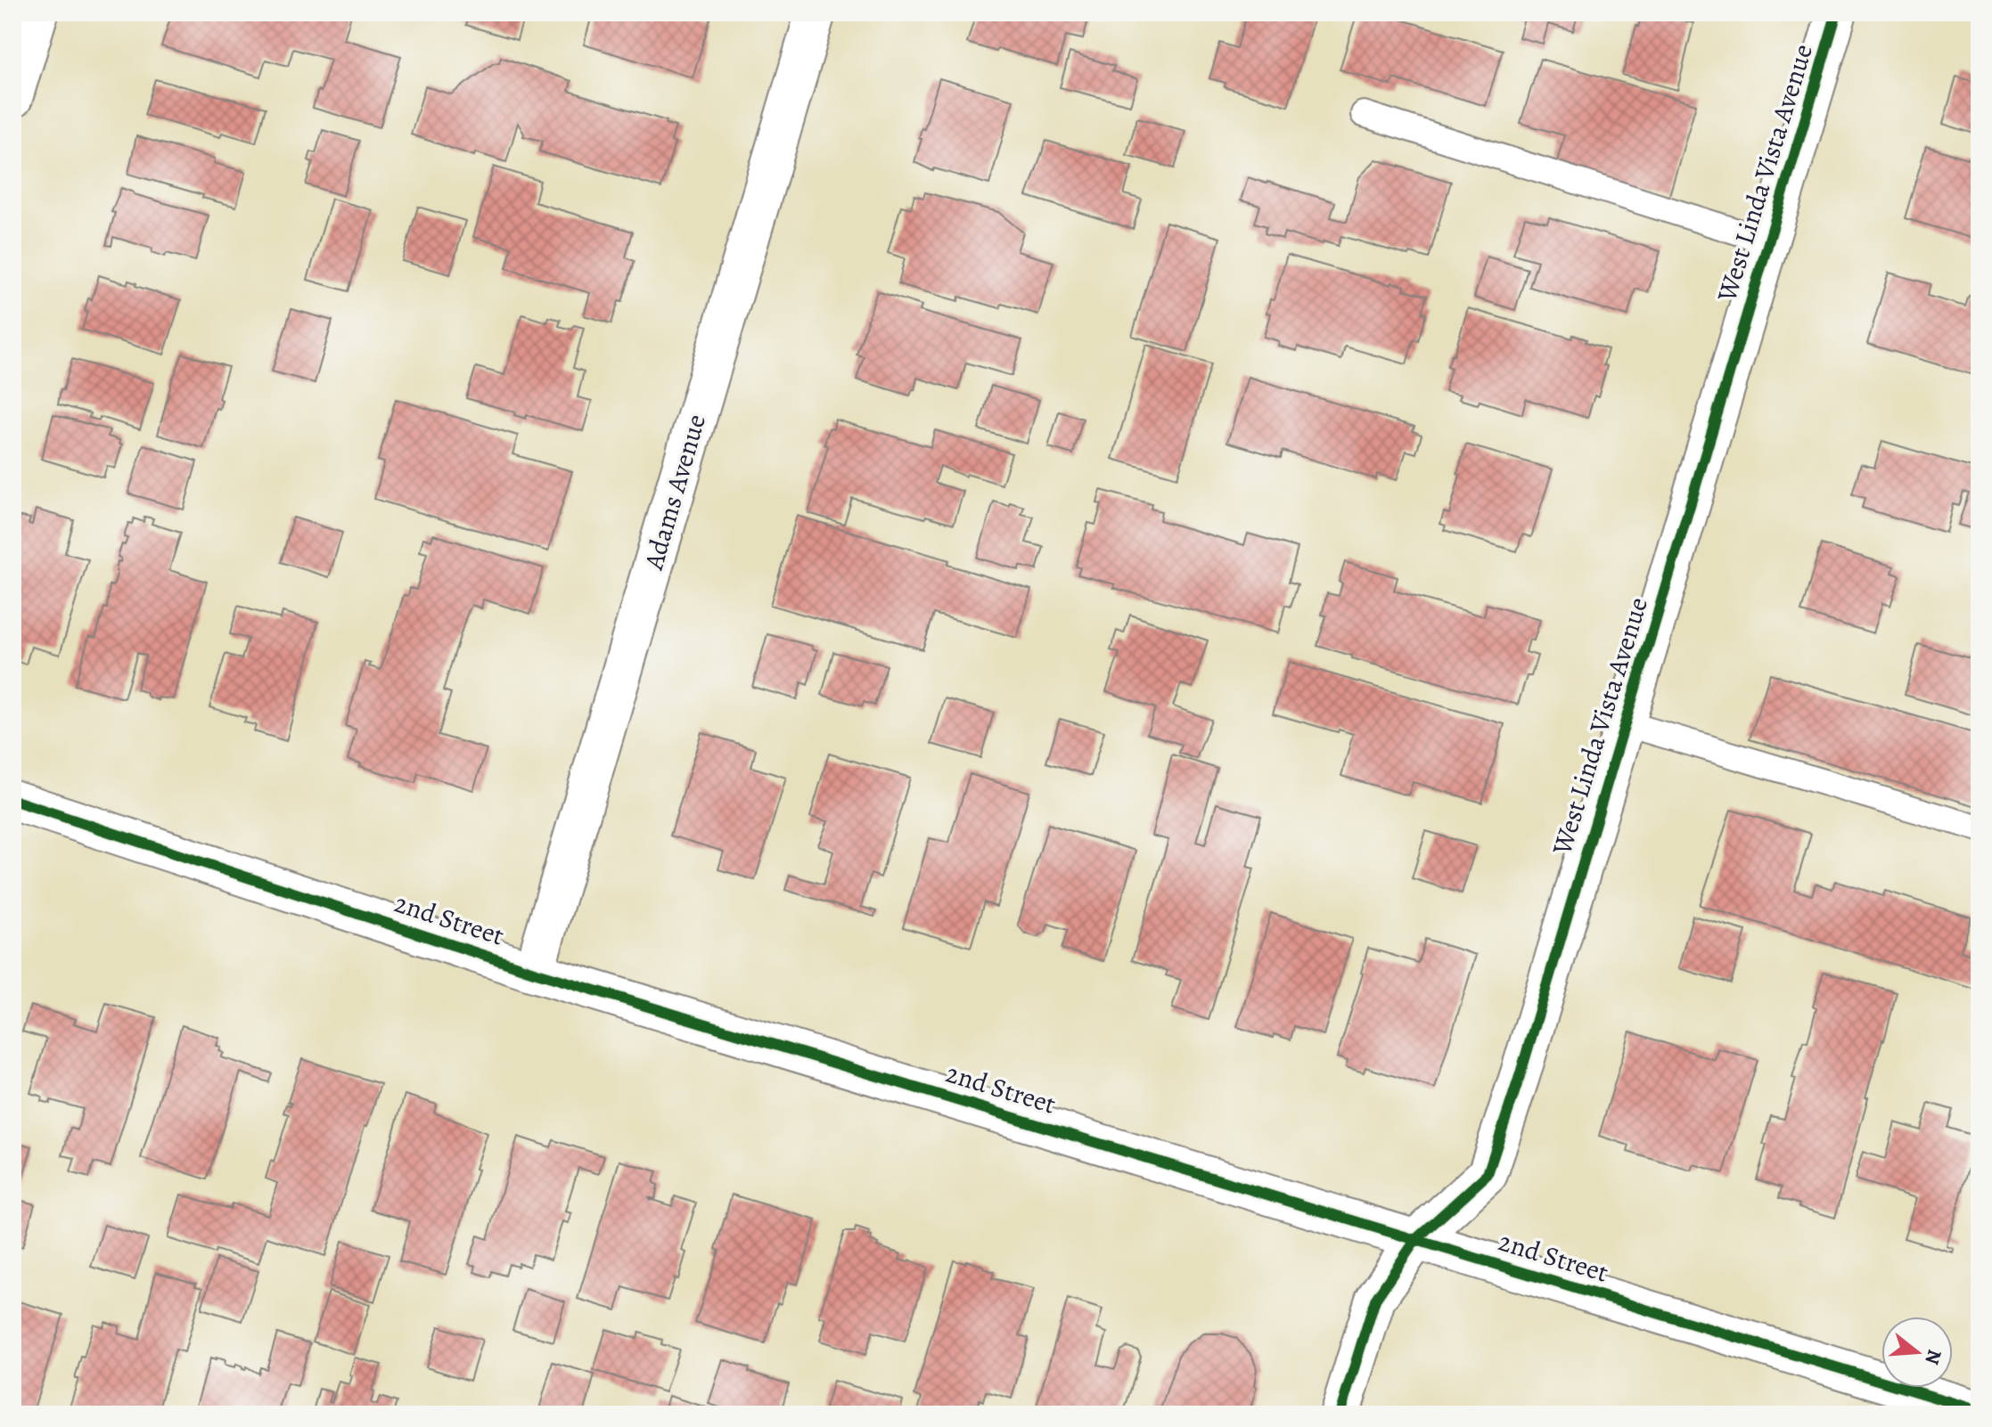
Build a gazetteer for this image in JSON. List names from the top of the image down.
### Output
{
  "streets": {
    "street": ["West Linda Vista Avenue", "Adams Avenue", "2nd Street"]
  },
  "crossings": [
    ["West Linda Vista Avenue", "2nd Street"],
    ["Adams Avenue", "2nd Street"]
  ],
  "north": "right"
}
